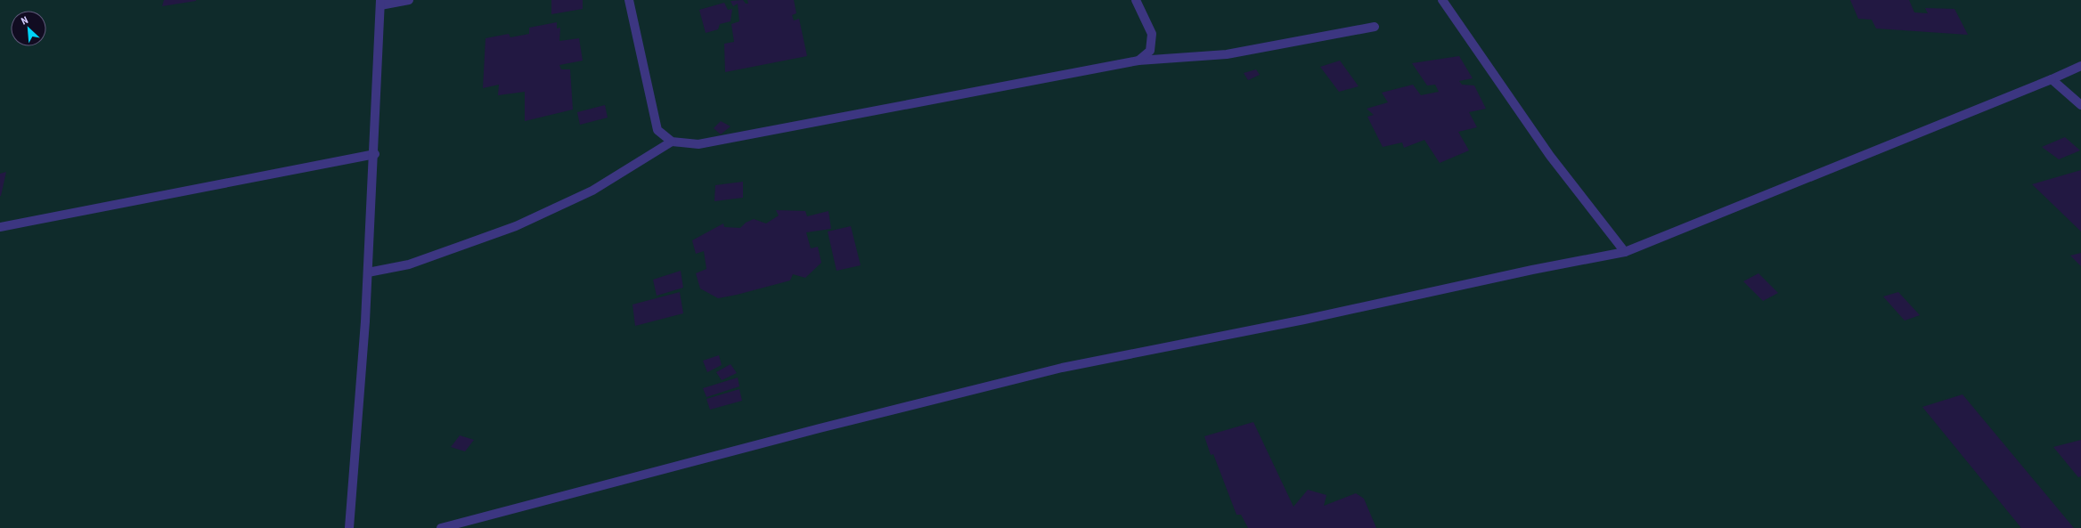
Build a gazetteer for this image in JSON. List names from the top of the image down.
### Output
{
  "north": "top left"
}
